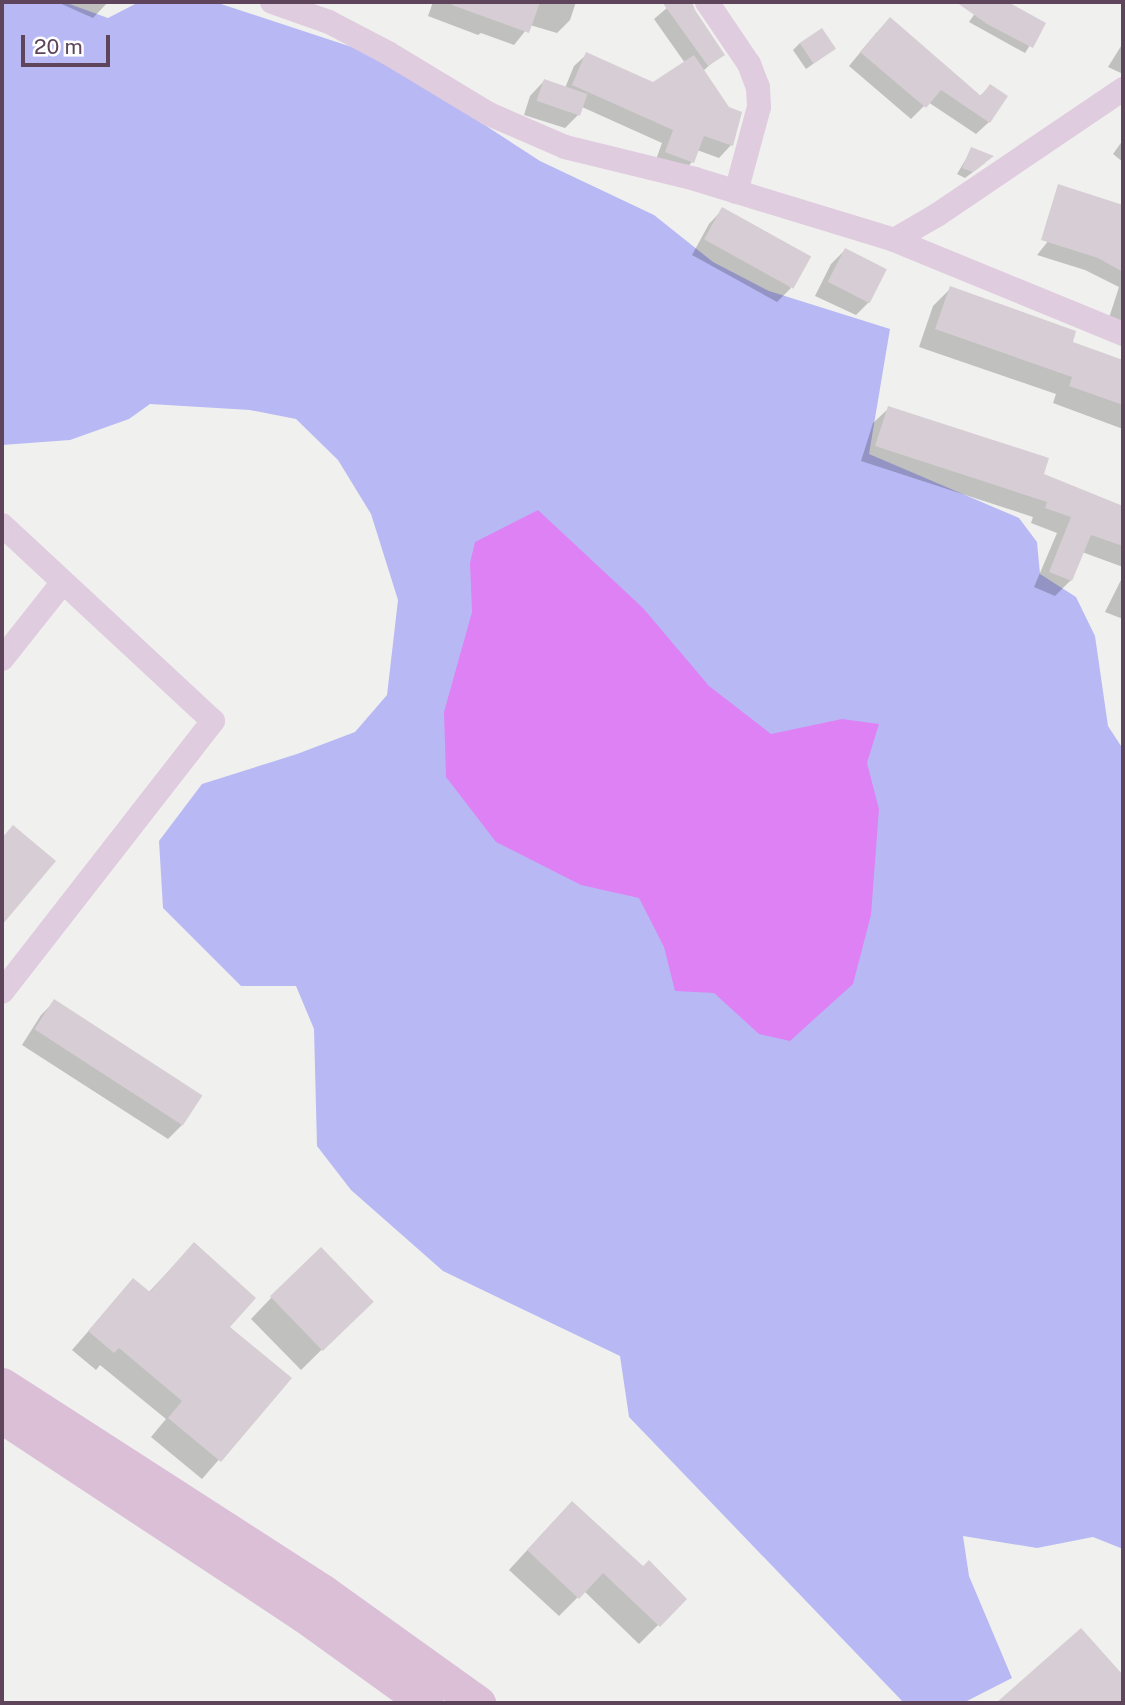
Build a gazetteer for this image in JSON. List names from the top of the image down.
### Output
{
  "scale_bar": "20 m"
}
